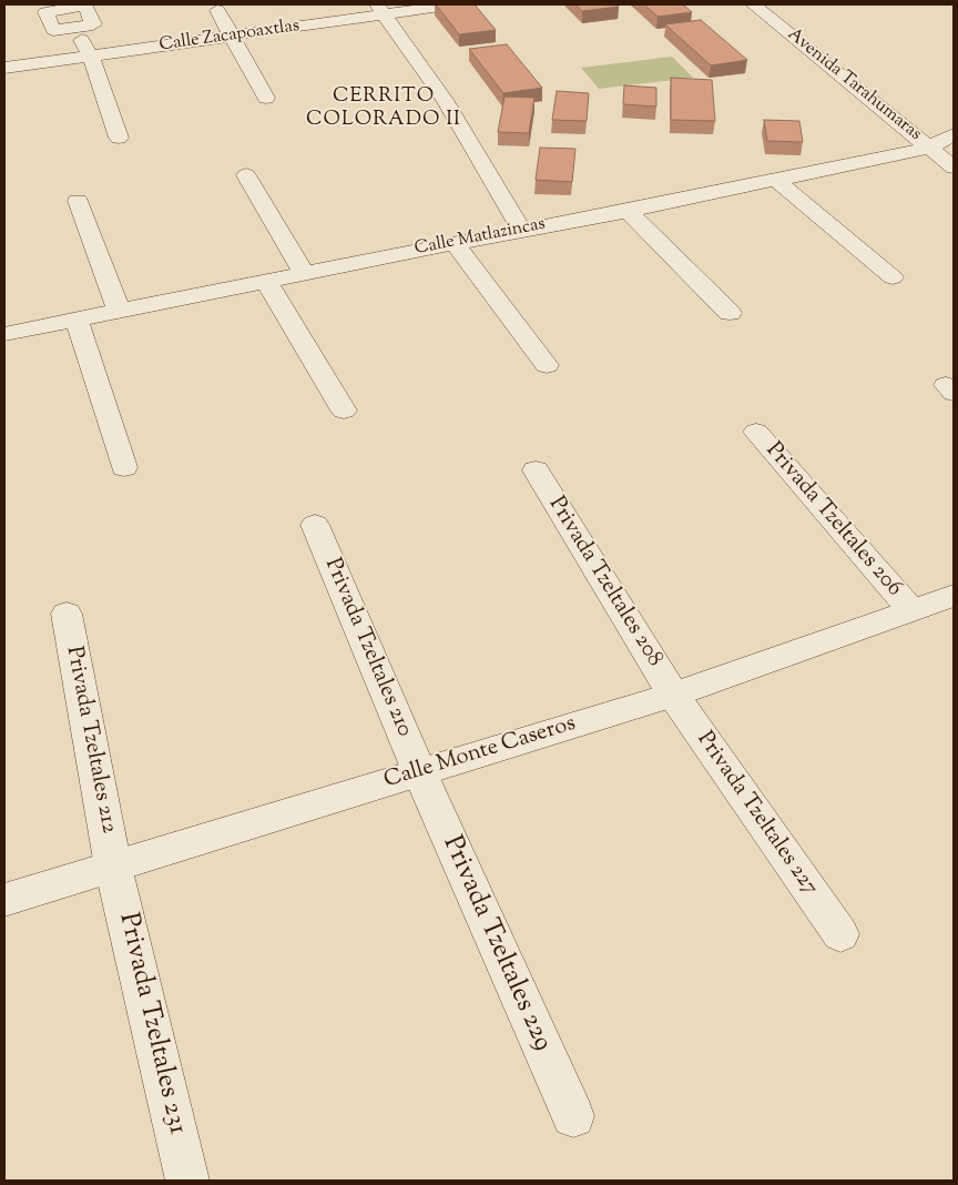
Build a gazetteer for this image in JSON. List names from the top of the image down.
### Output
{
  "streets": {
    "street": [
      "Calle Zacapoaxtlas",
      "Avenida Tarahumaras",
      "Calle Matlazincas",
      "Privada Tzeltales 206",
      "Privada Tzeltales 208",
      "Privada Tzeltales 210",
      "Privada Tzeltales 212",
      "Calle Monte Caseros",
      "Privada Tzeltales 227",
      "Privada Tzeltales 229",
      "Privada Tzeltales 231"
    ]
  },
  "crossings": [
    ["Avenida Tarahumaras", "Calle Matlazincas"],
    ["Privada Tzeltales 206", "Calle Monte Caseros"],
    ["Privada Tzeltales 208", "Calle Monte Caseros"],
    ["Privada Tzeltales 208", "Privada Tzeltales 227"],
    ["Privada Tzeltales 210", "Calle Monte Caseros"],
    ["Privada Tzeltales 210", "Privada Tzeltales 229"],
    ["Privada Tzeltales 212", "Calle Monte Caseros"],
    ["Privada Tzeltales 212", "Privada Tzeltales 231"],
    ["Calle Monte Caseros", "Privada Tzeltales 227"],
    ["Calle Monte Caseros", "Privada Tzeltales 229"],
    ["Calle Monte Caseros", "Privada Tzeltales 231"]
  ],
  "districts": ["CERRITO COLORADO II"]
}
